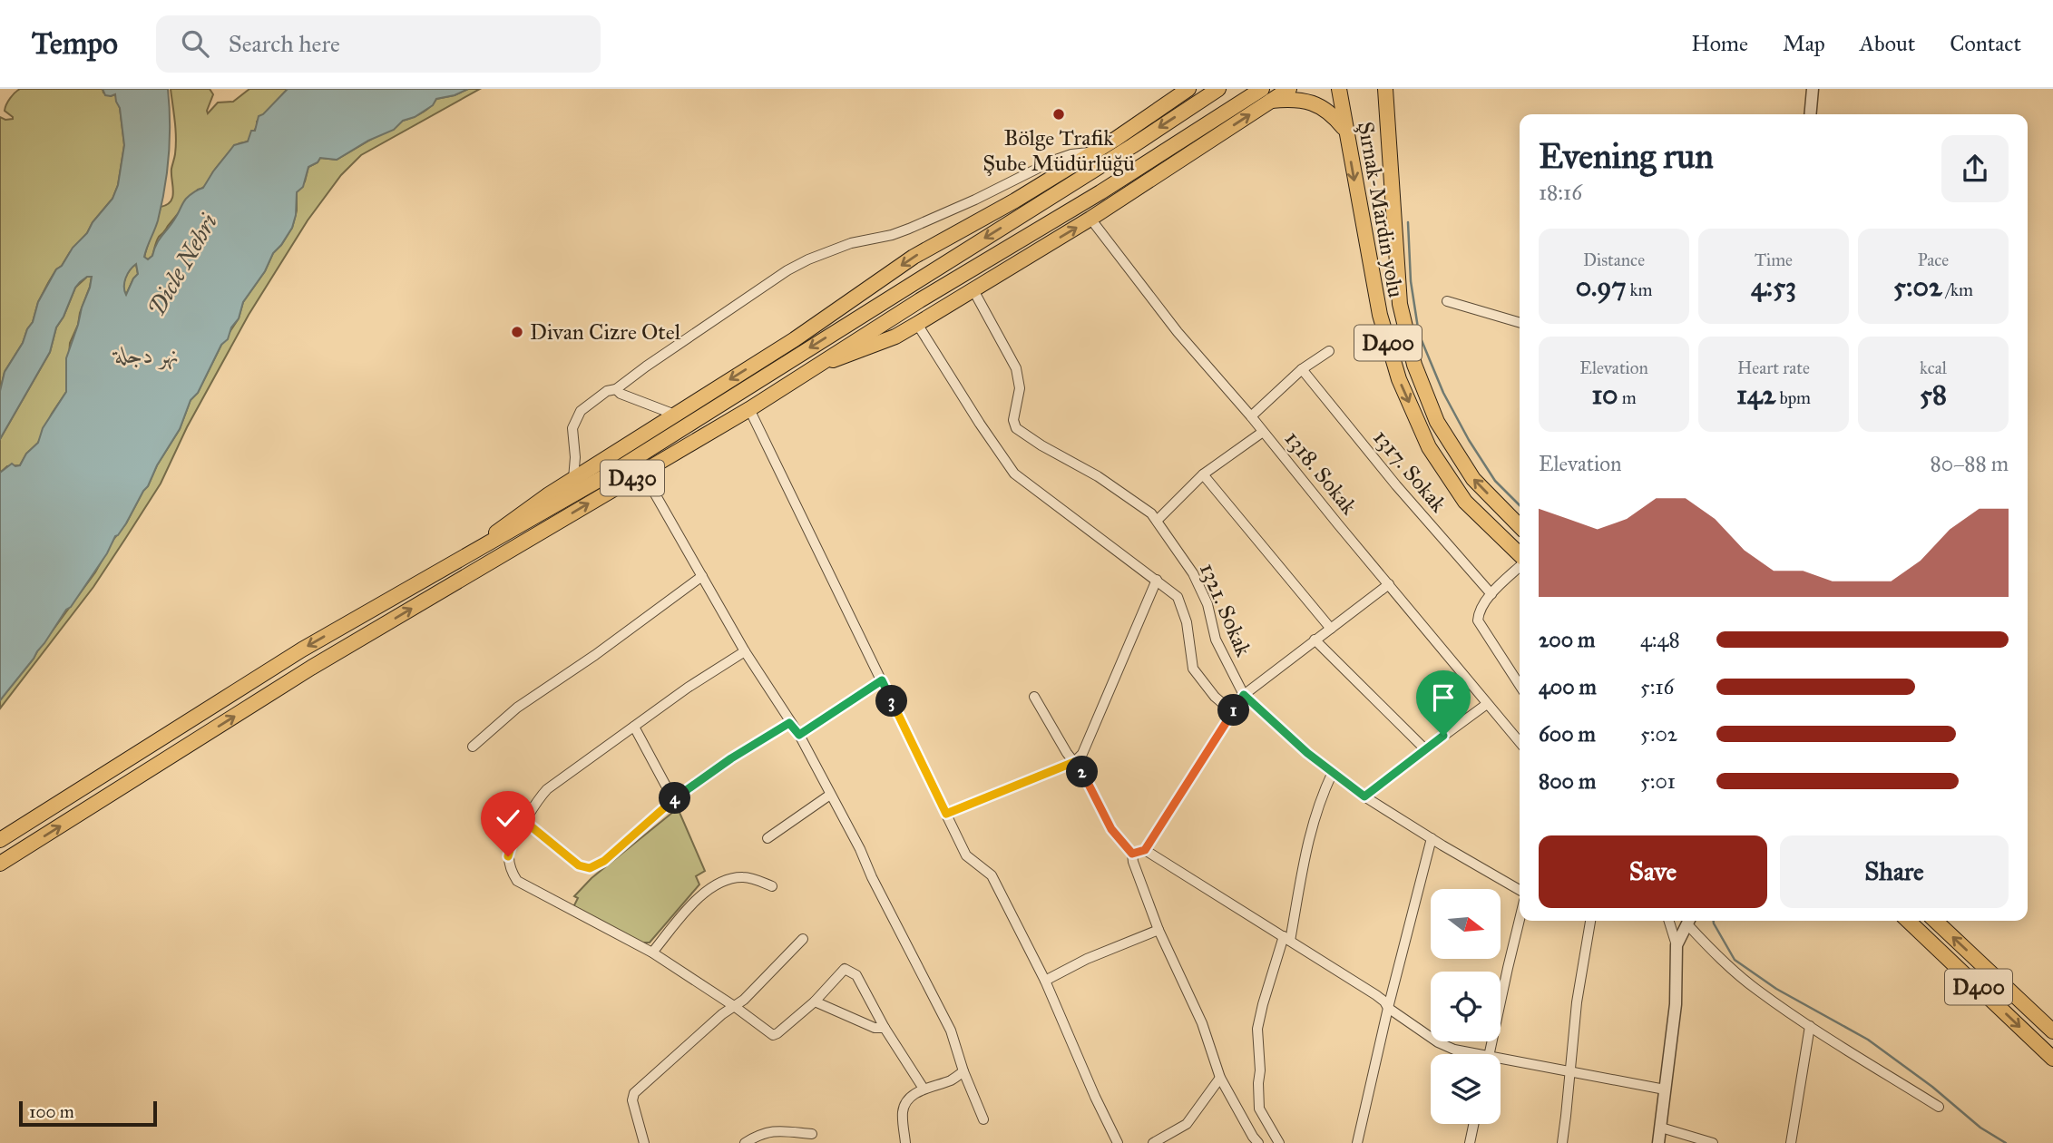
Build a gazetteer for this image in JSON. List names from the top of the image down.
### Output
{
  "streets": {
    "main road": ["Şırnak-Mardin yolu", "D400", "D430"],
    "street": ["1317. Sokak", "1318. Sokak", "1321. Sokak"]
  },
  "water": ["Dicle Nehri", "نهر دجلة"],
  "places": ["Bölge Trafik Şube Müdürlüğü", "Divan Cizre Otel"],
  "scale_bar": "100 m",
  "north": "right",
  "page": {
    "header": "Tempo",
    "search": "Search here",
    "nav": [
      "Home",
      "Map",
      "About",
      "Contact"
    ],
    "heading": ["Evening run", "18:16"],
    "stats": [
      ["Distance", "0.97 km"],
      ["Time", "4:53"],
      ["Pace", "5:02 /km"],
      ["Elevation", "10 m"],
      ["Heart rate", "142 bpm"],
      ["kcal", "58"]
    ],
    "chart": ["Elevation", "80–88 m"],
    "list": [
      {
        "name": "200 m",
        "note": "4:48"
      },
      {
        "name": "400 m",
        "note": "5:16"
      },
      {
        "name": "600 m",
        "note": "5:02"
      },
      {
        "name": "800 m",
        "note": "5:01"
      }
    ],
    "pins": [
      "3",
      "1",
      "2",
      "4"
    ],
    "buttons": ["Save", "Share"],
    "scale": "100 m"
  }
}
